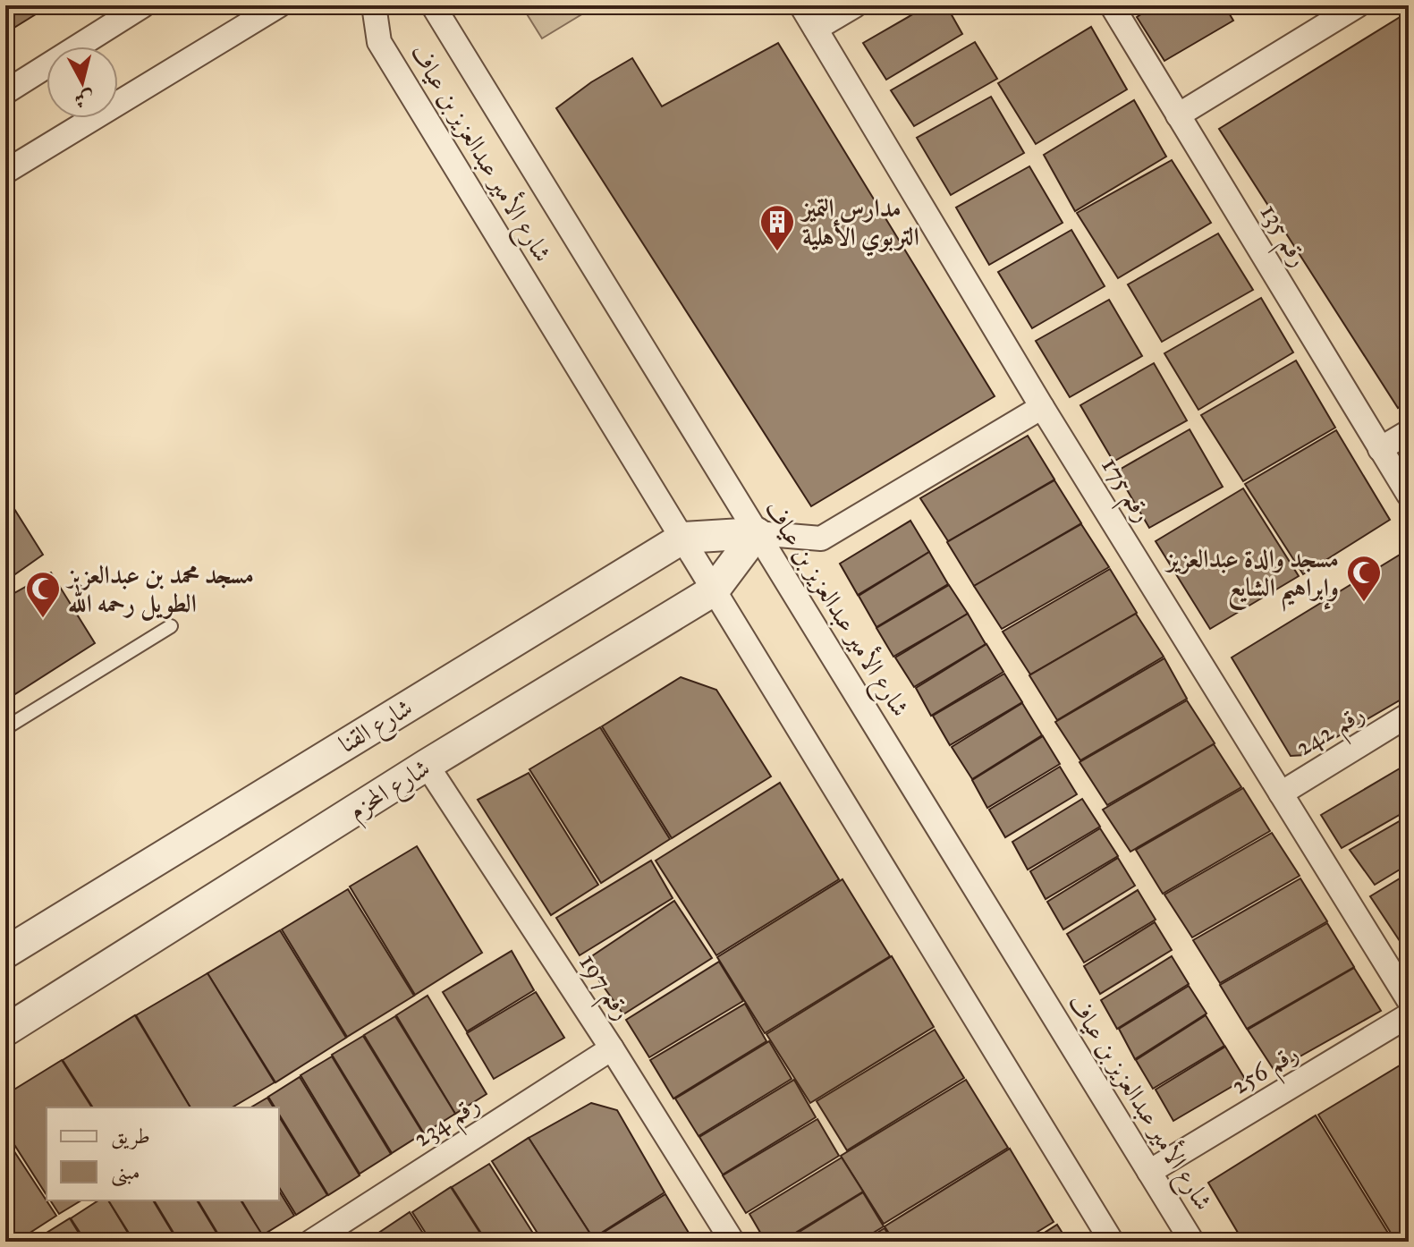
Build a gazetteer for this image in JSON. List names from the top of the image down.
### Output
{
  "streets": {
    "street": [
      "شارع الأمير عبدالعزيز بن عياف",
      "رقم 135",
      "رقم 175",
      "شارع القنا",
      "رقم 242",
      "شارع المحزم",
      "رقم 197",
      "رقم 256",
      "رقم 234"
    ]
  },
  "crossings": [
    ["شارع الأمير عبدالعزيز بن عياف", "شارع القنا"],
    ["شارع الأمير عبدالعزيز بن عياف", "شارع المحزم"],
    ["شارع الأمير عبدالعزيز بن عياف", "رقم 256"],
    ["رقم 175", "رقم 242"],
    ["شارع القنا", "شارع المحزم"],
    ["شارع المحزم", "رقم 197"],
    ["رقم 197", "رقم 234"]
  ],
  "places": {
    "building": ["مدارس التميز التربوي الأهلية"],
    "mosque": ["مسجد والدة عبدالعزيز وإبراهيم الشايع", "مسجد محمد بن عبدالعزيز الطويل رحمه الله"]
  },
  "legend": ["طريق", "مبنى"],
  "north": "bottom"
}
